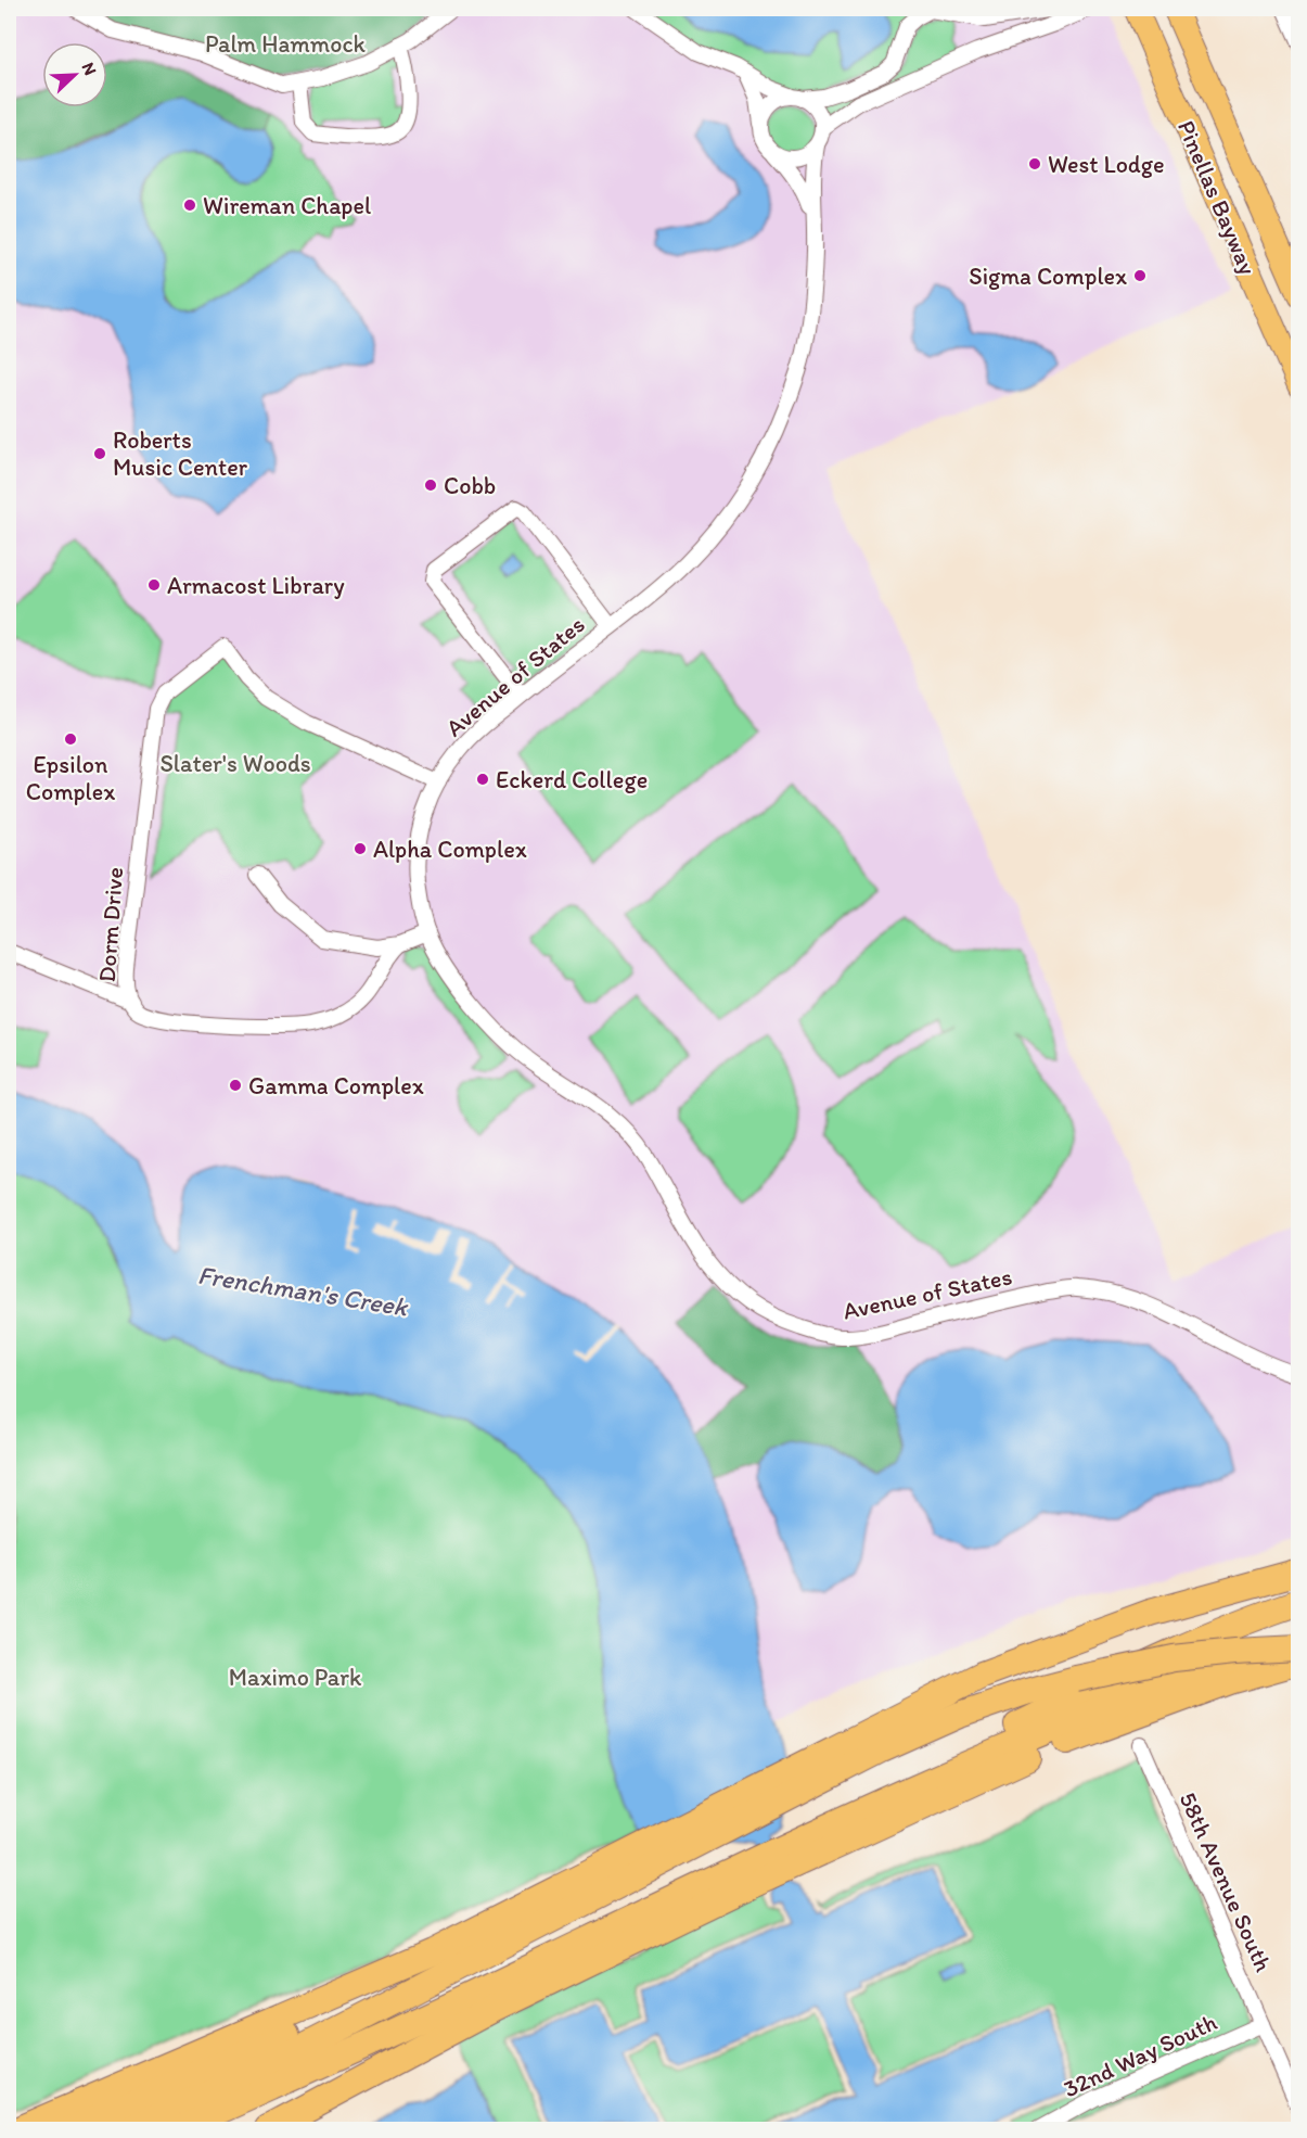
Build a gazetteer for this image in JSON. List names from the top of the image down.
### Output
{
  "streets": {
    "main road": ["Pinellas Bayway"],
    "street": [
      "Avenue of States",
      "Dorm Drive",
      "58th Avenue South",
      "32nd Way South"
    ]
  },
  "crossings": [
    ["Avenue of States", "Dorm Drive"],
    ["58th Avenue South", "32nd Way South"]
  ],
  "water": ["Frenchman's Creek"],
  "parks": ["Palm Hammock", "Slater's Woods", "Maximo Park"],
  "places": [
    "West Lodge",
    "Wireman Chapel",
    "Sigma Complex",
    "Roberts Music Center",
    "Cobb",
    "Armacost Library",
    "Epsilon Complex",
    "Eckerd College",
    "Alpha Complex",
    "Gamma Complex"
  ],
  "north": "top right"
}
